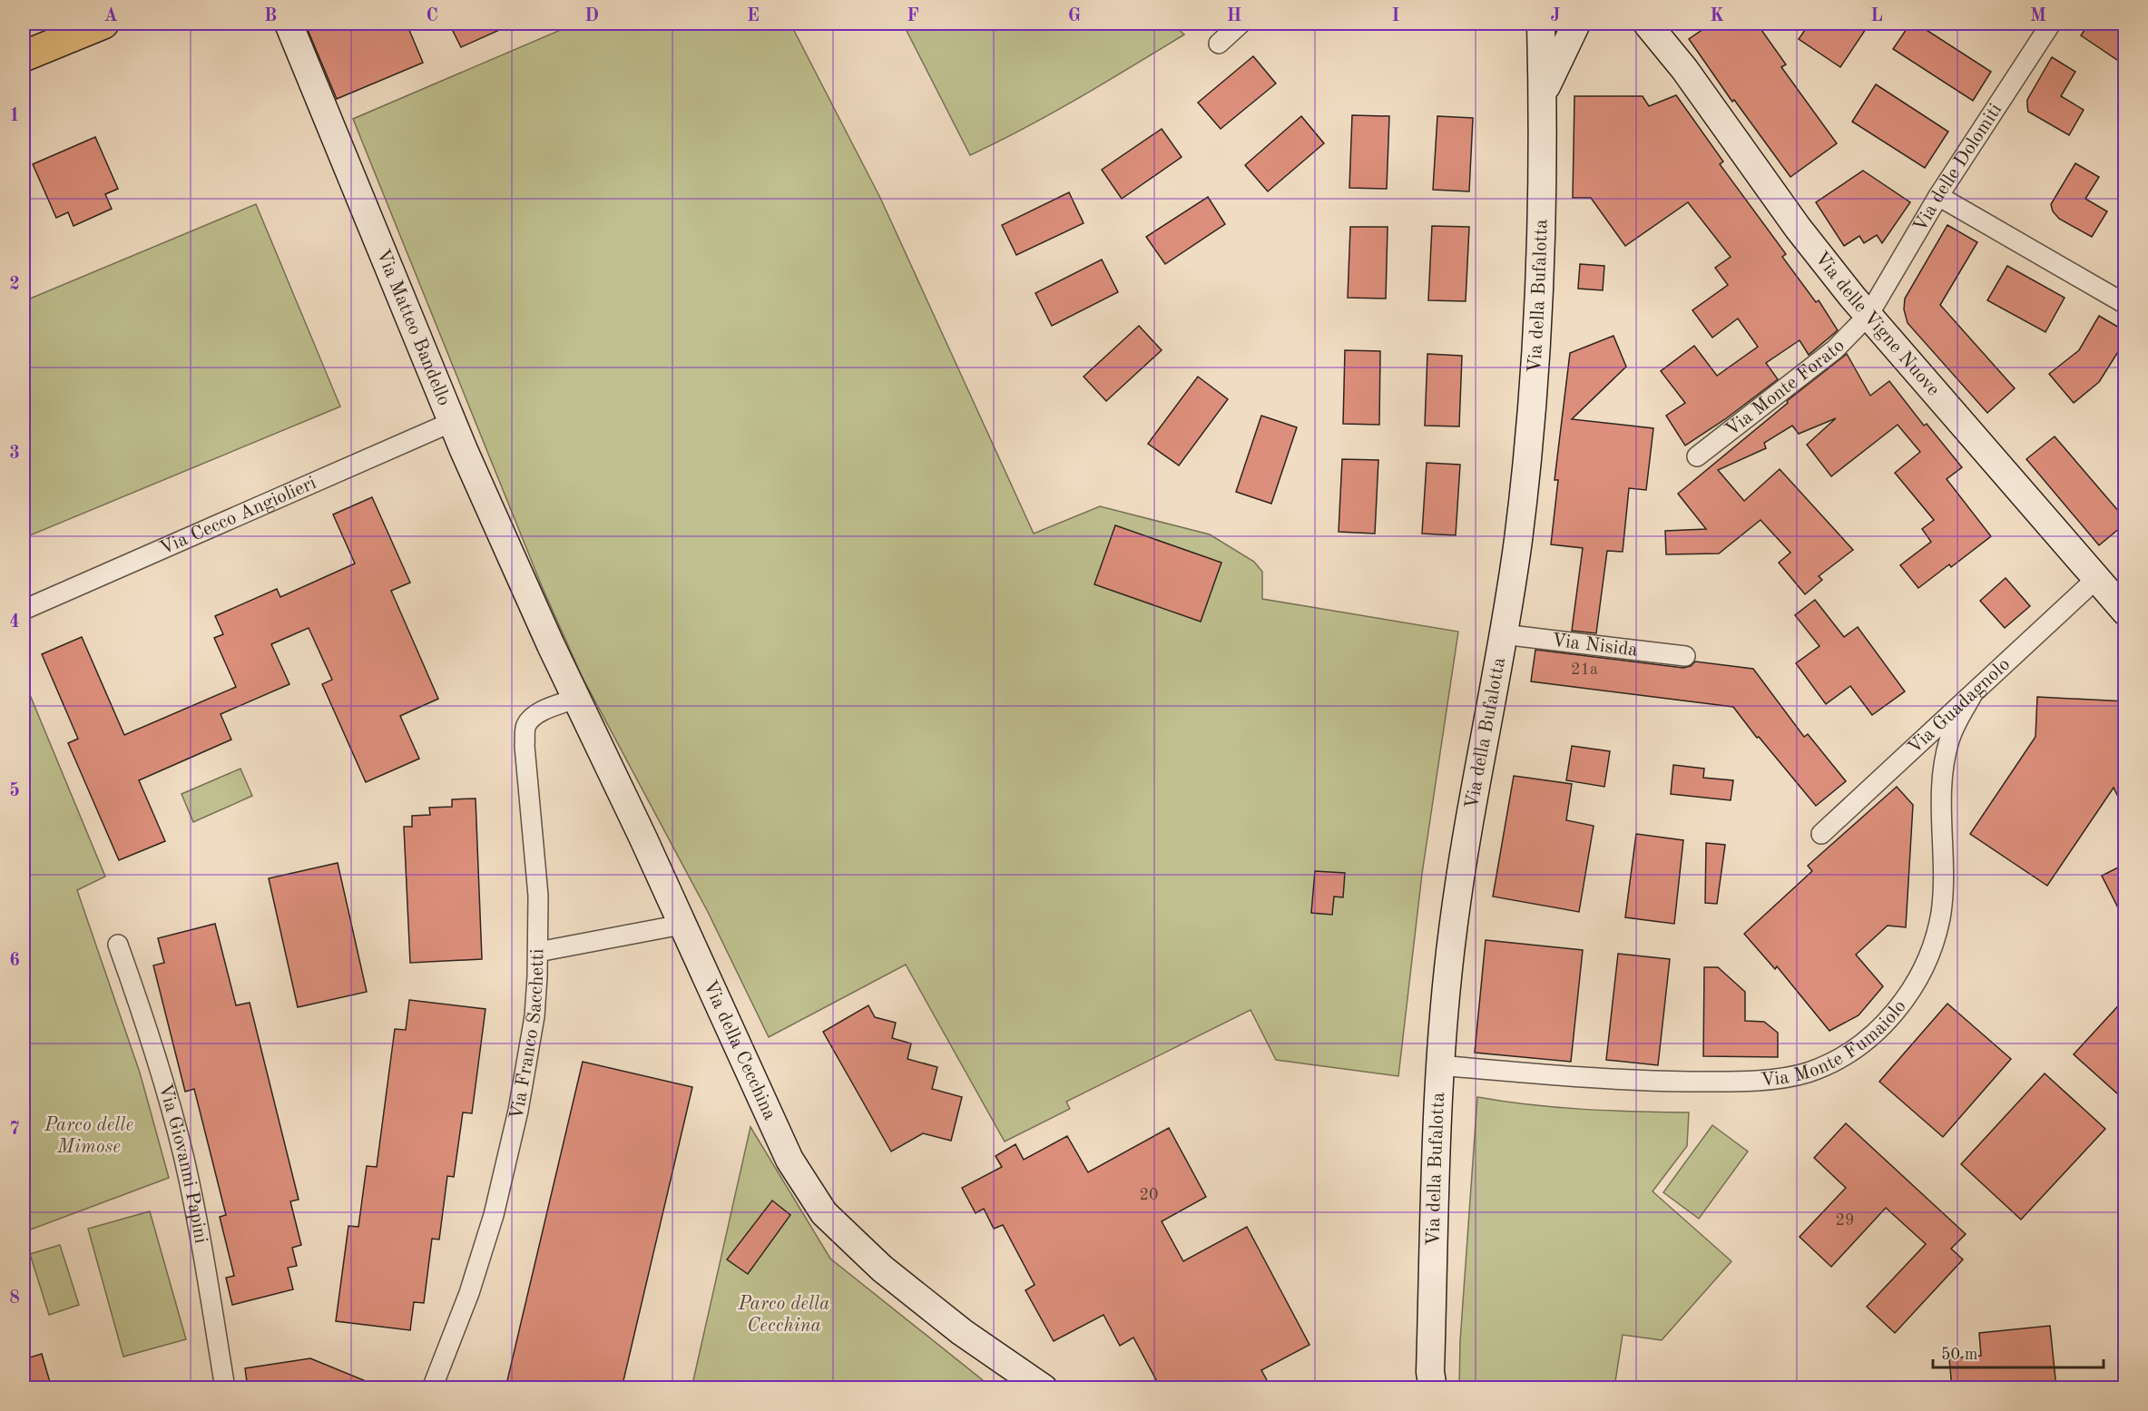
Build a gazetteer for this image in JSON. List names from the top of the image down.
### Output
{
  "streets": {
    "street": [
      "Via delle Dolomiti",
      "Via della Bufalotta",
      "Via delle Vigne Nuove",
      "Via Matteo Bandello",
      "Via Monte Forato",
      "Via Cecco Angiolieri",
      "Via Nisida",
      "Via Guadagnolo",
      "Via Franco Sacchetti",
      "Via Monte Fumaiolo",
      "Via della Cecchina",
      "Via Giovanni Papini"
    ]
  },
  "crossings": [
    ["Via delle Dolomiti", "Via delle Vigne Nuove"],
    ["Via delle Dolomiti", "Via Monte Forato"],
    ["Via della Bufalotta", "Via Nisida"],
    ["Via della Bufalotta", "Via Monte Fumaiolo"],
    ["Via delle Vigne Nuove", "Via Monte Forato"],
    ["Via delle Vigne Nuove", "Via Guadagnolo"],
    ["Via Matteo Bandello", "Via Cecco Angiolieri"],
    ["Via Matteo Bandello", "Via della Cecchina"],
    ["Via Guadagnolo", "Via Monte Fumaiolo"],
    ["Via Franco Sacchetti", "Via della Cecchina"]
  ],
  "parks": ["Parco delle Mimose", "Parco della Cecchina"],
  "house_numbers": ["21a", "20", "29"],
  "scale_bar": "50 m",
  "grid": {
    "columns": [
      "A",
      "B",
      "C",
      "D",
      "E",
      "F",
      "G",
      "H",
      "I",
      "J",
      "K",
      "L",
      "M"
    ],
    "rows": [
      "1",
      "2",
      "3",
      "4",
      "5",
      "6",
      "7",
      "8"
    ]
  }
}
